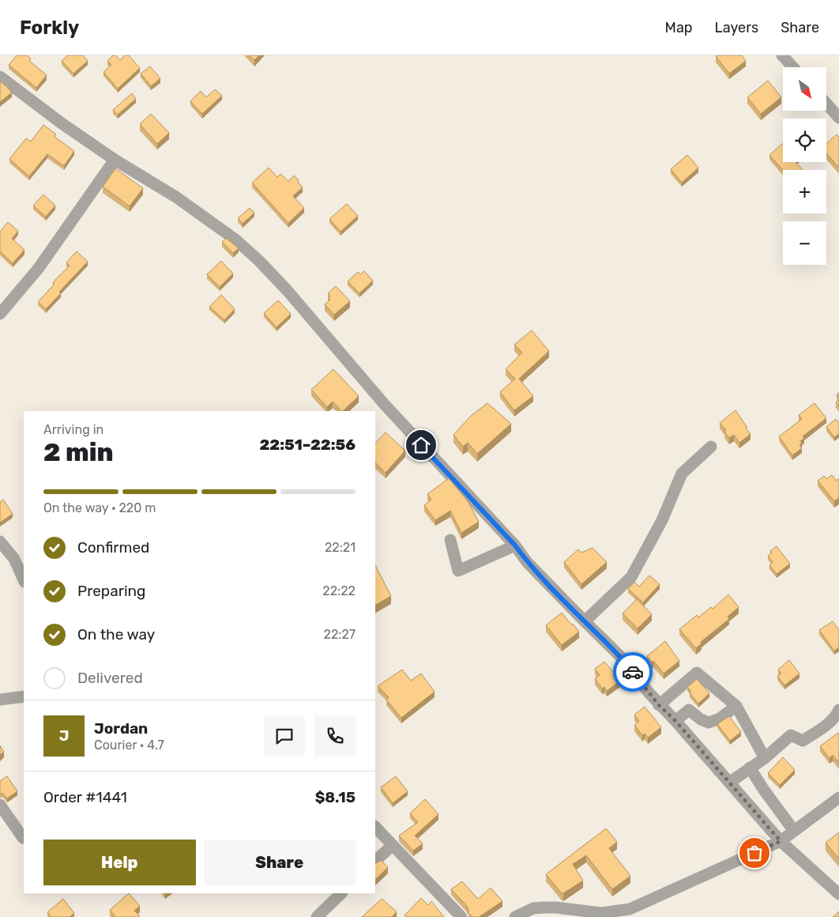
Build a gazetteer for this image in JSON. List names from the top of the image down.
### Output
{
  "north": "bottom right",
  "page": {
    "header": "Forkly",
    "nav": ["Map", "Layers", "Share"],
    "map_buttons": ["+", "−"],
    "heading": ["2 min", "Arriving in", "22:51–22:56"],
    "panel": [
      "Jordan",
      "Courier · 4.7",
      "Order #1441",
      "$8.15"
    ],
    "bar": "On the way · 220 m",
    "list": [
      ["Confirmed", "22:21"],
      ["Preparing", "22:22"],
      ["On the way", "22:27"],
      "Delivered"
    ],
    "round": "J",
    "buttons": ["Help", "Share"]
  }
}
